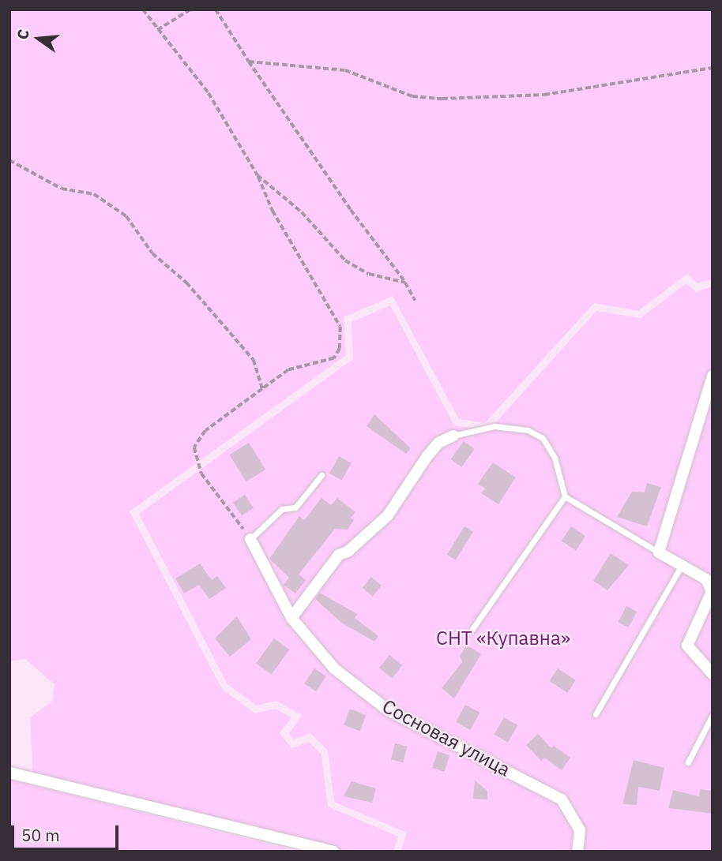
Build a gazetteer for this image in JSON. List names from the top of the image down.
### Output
{
  "streets": {
    "street": ["Сосновая улица"]
  },
  "parks": ["СНТ «Купавна»"],
  "scale_bar": "50 m",
  "north": "left"
}
